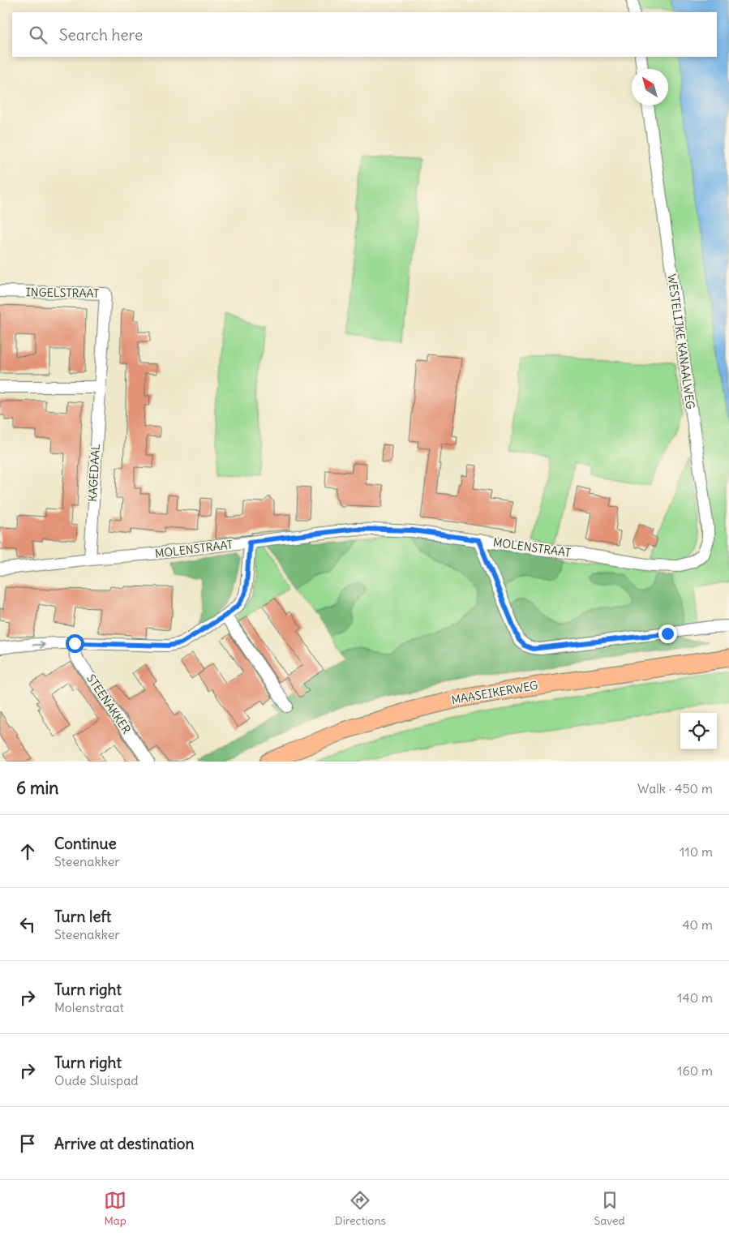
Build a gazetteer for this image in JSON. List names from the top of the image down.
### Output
{
  "streets": {
    "main road": ["MAASEIKERWEG"],
    "street": [
      "INGELSTRAAT",
      "WESTELIJKE KANAALWEG",
      "KAGEDAAL",
      "MOLENSTRAAT",
      "STEENAKKER"
    ]
  },
  "crossings": [
    ["INGELSTRAAT", "KAGEDAAL"],
    ["WESTELIJKE KANAALWEG", "MOLENSTRAAT"],
    ["KAGEDAAL", "MOLENSTRAAT"]
  ],
  "north": "top left",
  "page": {
    "search": "Search here",
    "heading": ["6 min", "Walk · 450 m"],
    "list": [
      ["Continue", "Steenakker", "110 m"],
      ["Turn left", "Steenakker", "40 m"],
      ["Turn right", "Molenstraat", "140 m"],
      ["Turn right", "Oude Sluispad", "160 m"],
      "Arrive at destination"
    ],
    "nav": ["Map", "Directions", "Saved"]
  }
}
